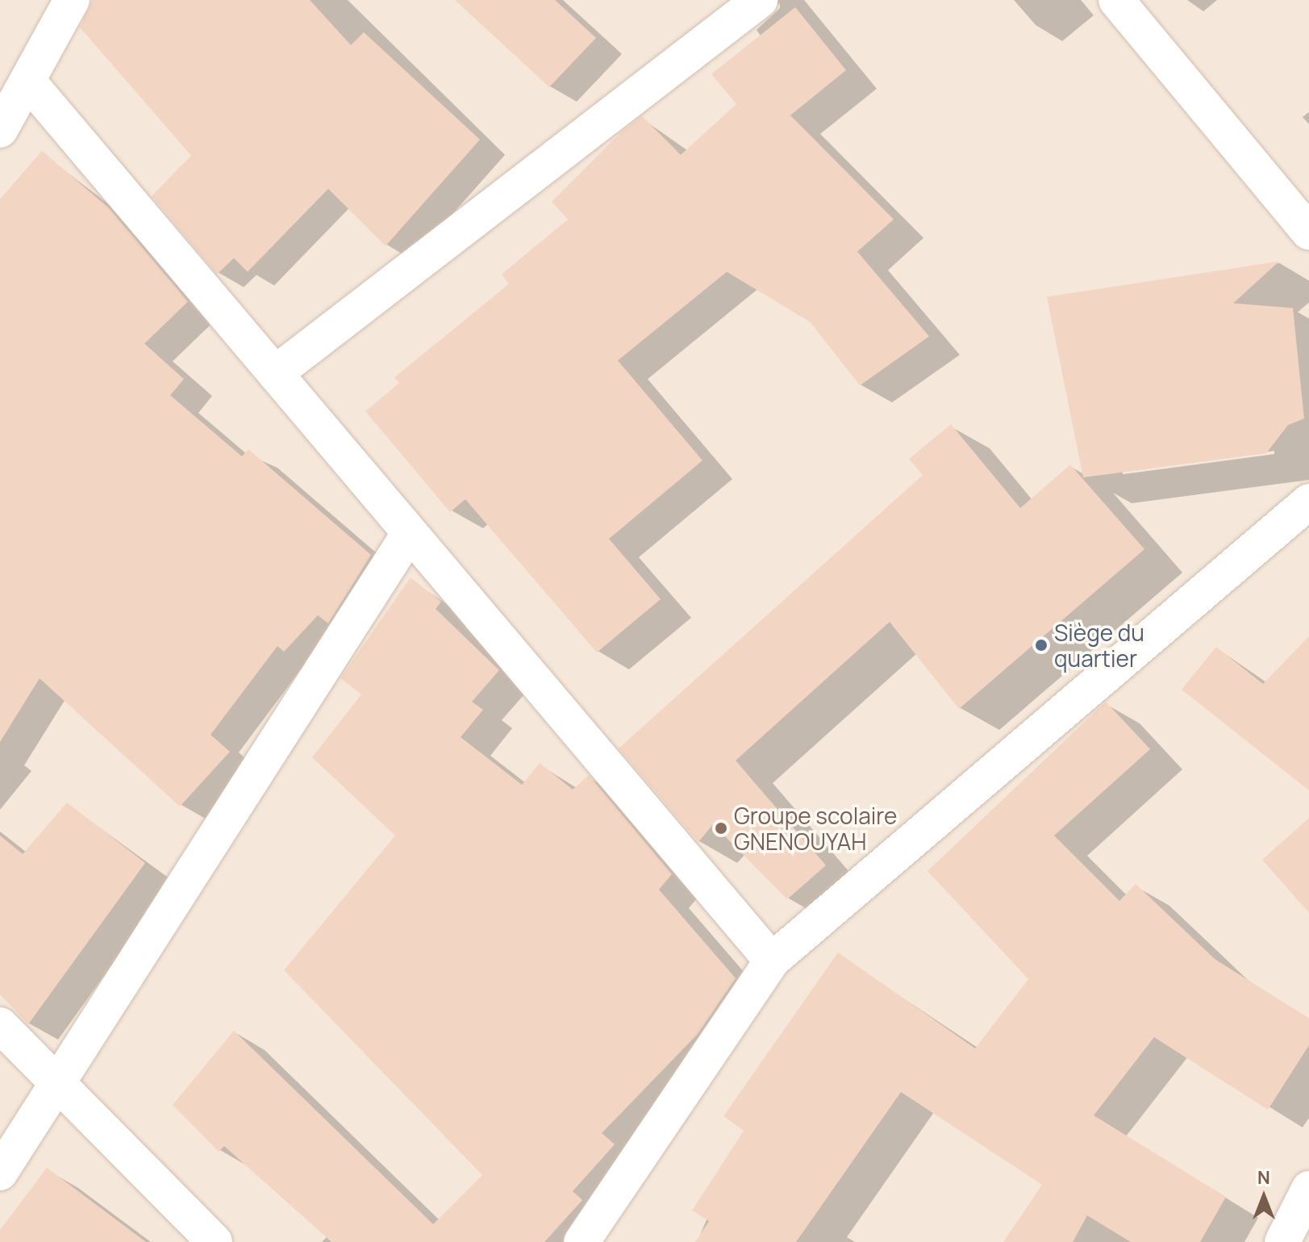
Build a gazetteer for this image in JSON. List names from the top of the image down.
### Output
{
  "places": ["Siège du quartier", "Groupe scolaire GNENOUYAH"],
  "north": "top"
}
